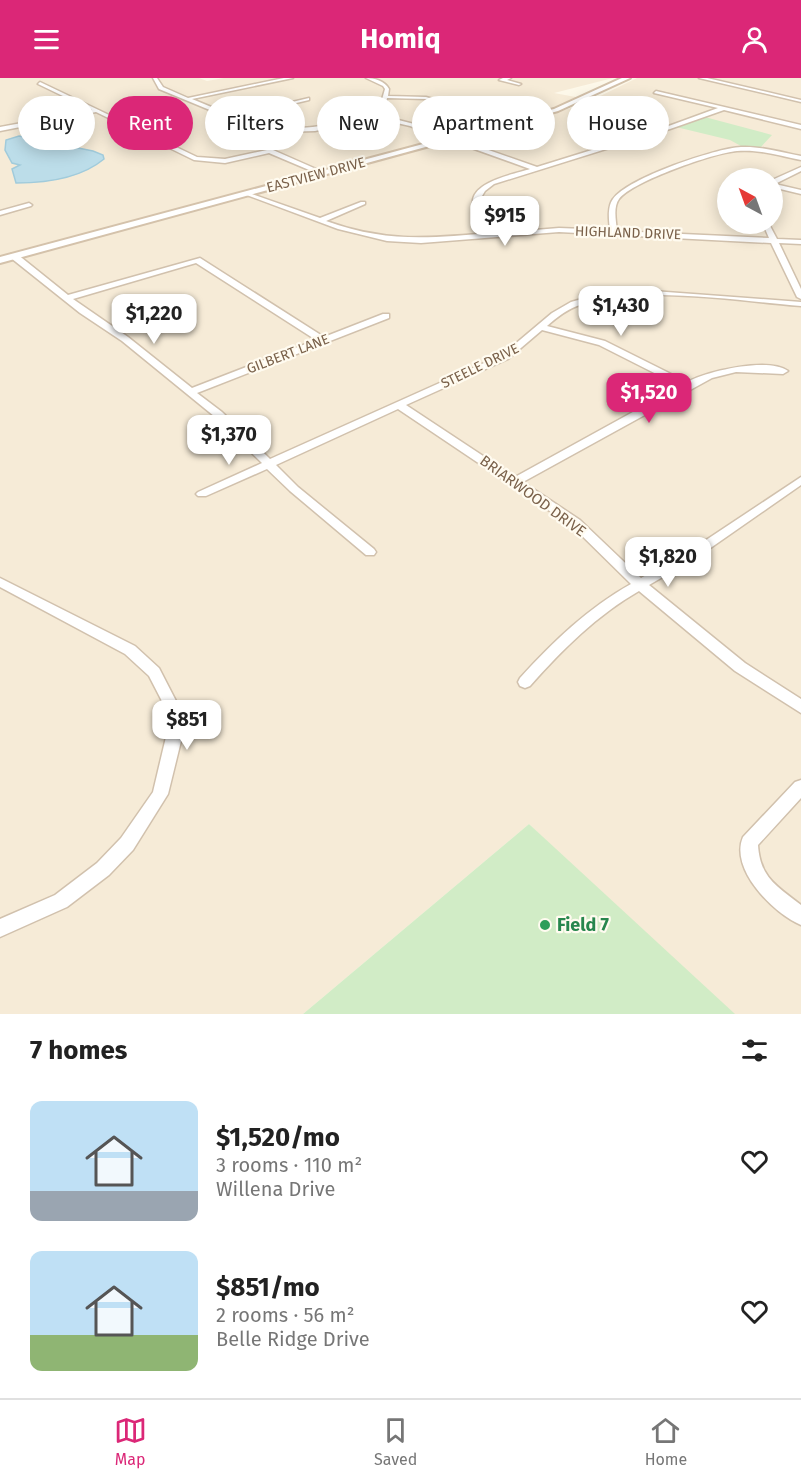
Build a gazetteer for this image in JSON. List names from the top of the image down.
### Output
{
  "streets": {
    "street": [
      "EASTVIEW DRIVE",
      "HIGHLAND DRIVE",
      "GILBERT LANE",
      "STEELE DRIVE",
      "BRIARWOOD DRIVE"
    ]
  },
  "crossings": [
    ["EASTVIEW DRIVE", "HIGHLAND DRIVE"],
    ["STEELE DRIVE", "BRIARWOOD DRIVE"]
  ],
  "places": ["Field 7"],
  "north": "top left",
  "page": {
    "header": "Homiq",
    "chip": [
      "Buy",
      "Rent",
      "Filters",
      "New",
      "Apartment",
      "House"
    ],
    "price": [
      "$915",
      "$1,430",
      "$1,220",
      "$1,520",
      "$1,370",
      "$1,820",
      "$851"
    ],
    "heading": "7 homes",
    "list": [
      {
        "name": "$1,520/mo",
        "note": "3 rooms · 110 m² · Willena Drive"
      },
      {
        "name": "$851/mo",
        "note": "2 rooms · 56 m² · Belle Ridge Drive"
      }
    ],
    "tabs": ["Map", "Saved", "Home"]
  }
}
